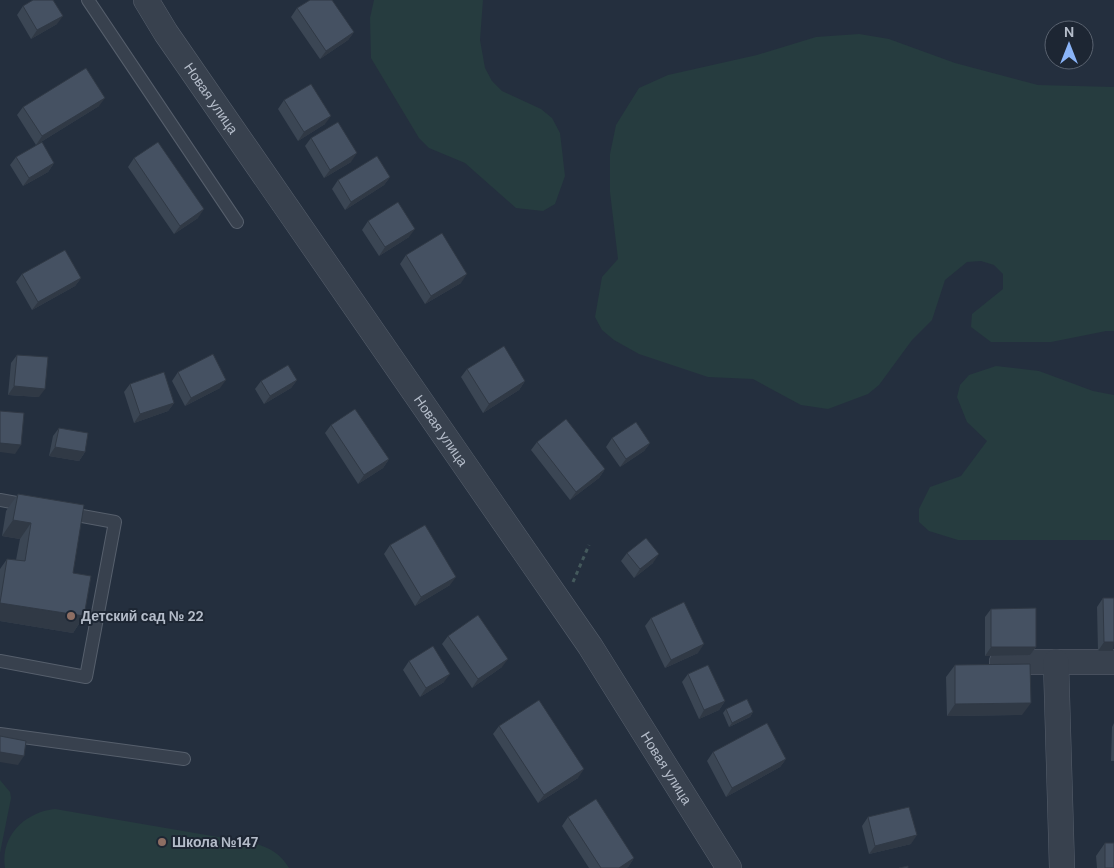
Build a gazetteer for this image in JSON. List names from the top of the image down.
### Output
{
  "streets": {
    "street": ["Новая улица"]
  },
  "places": ["Детский сад № 22", "Школа №147"],
  "north": "top"
}
